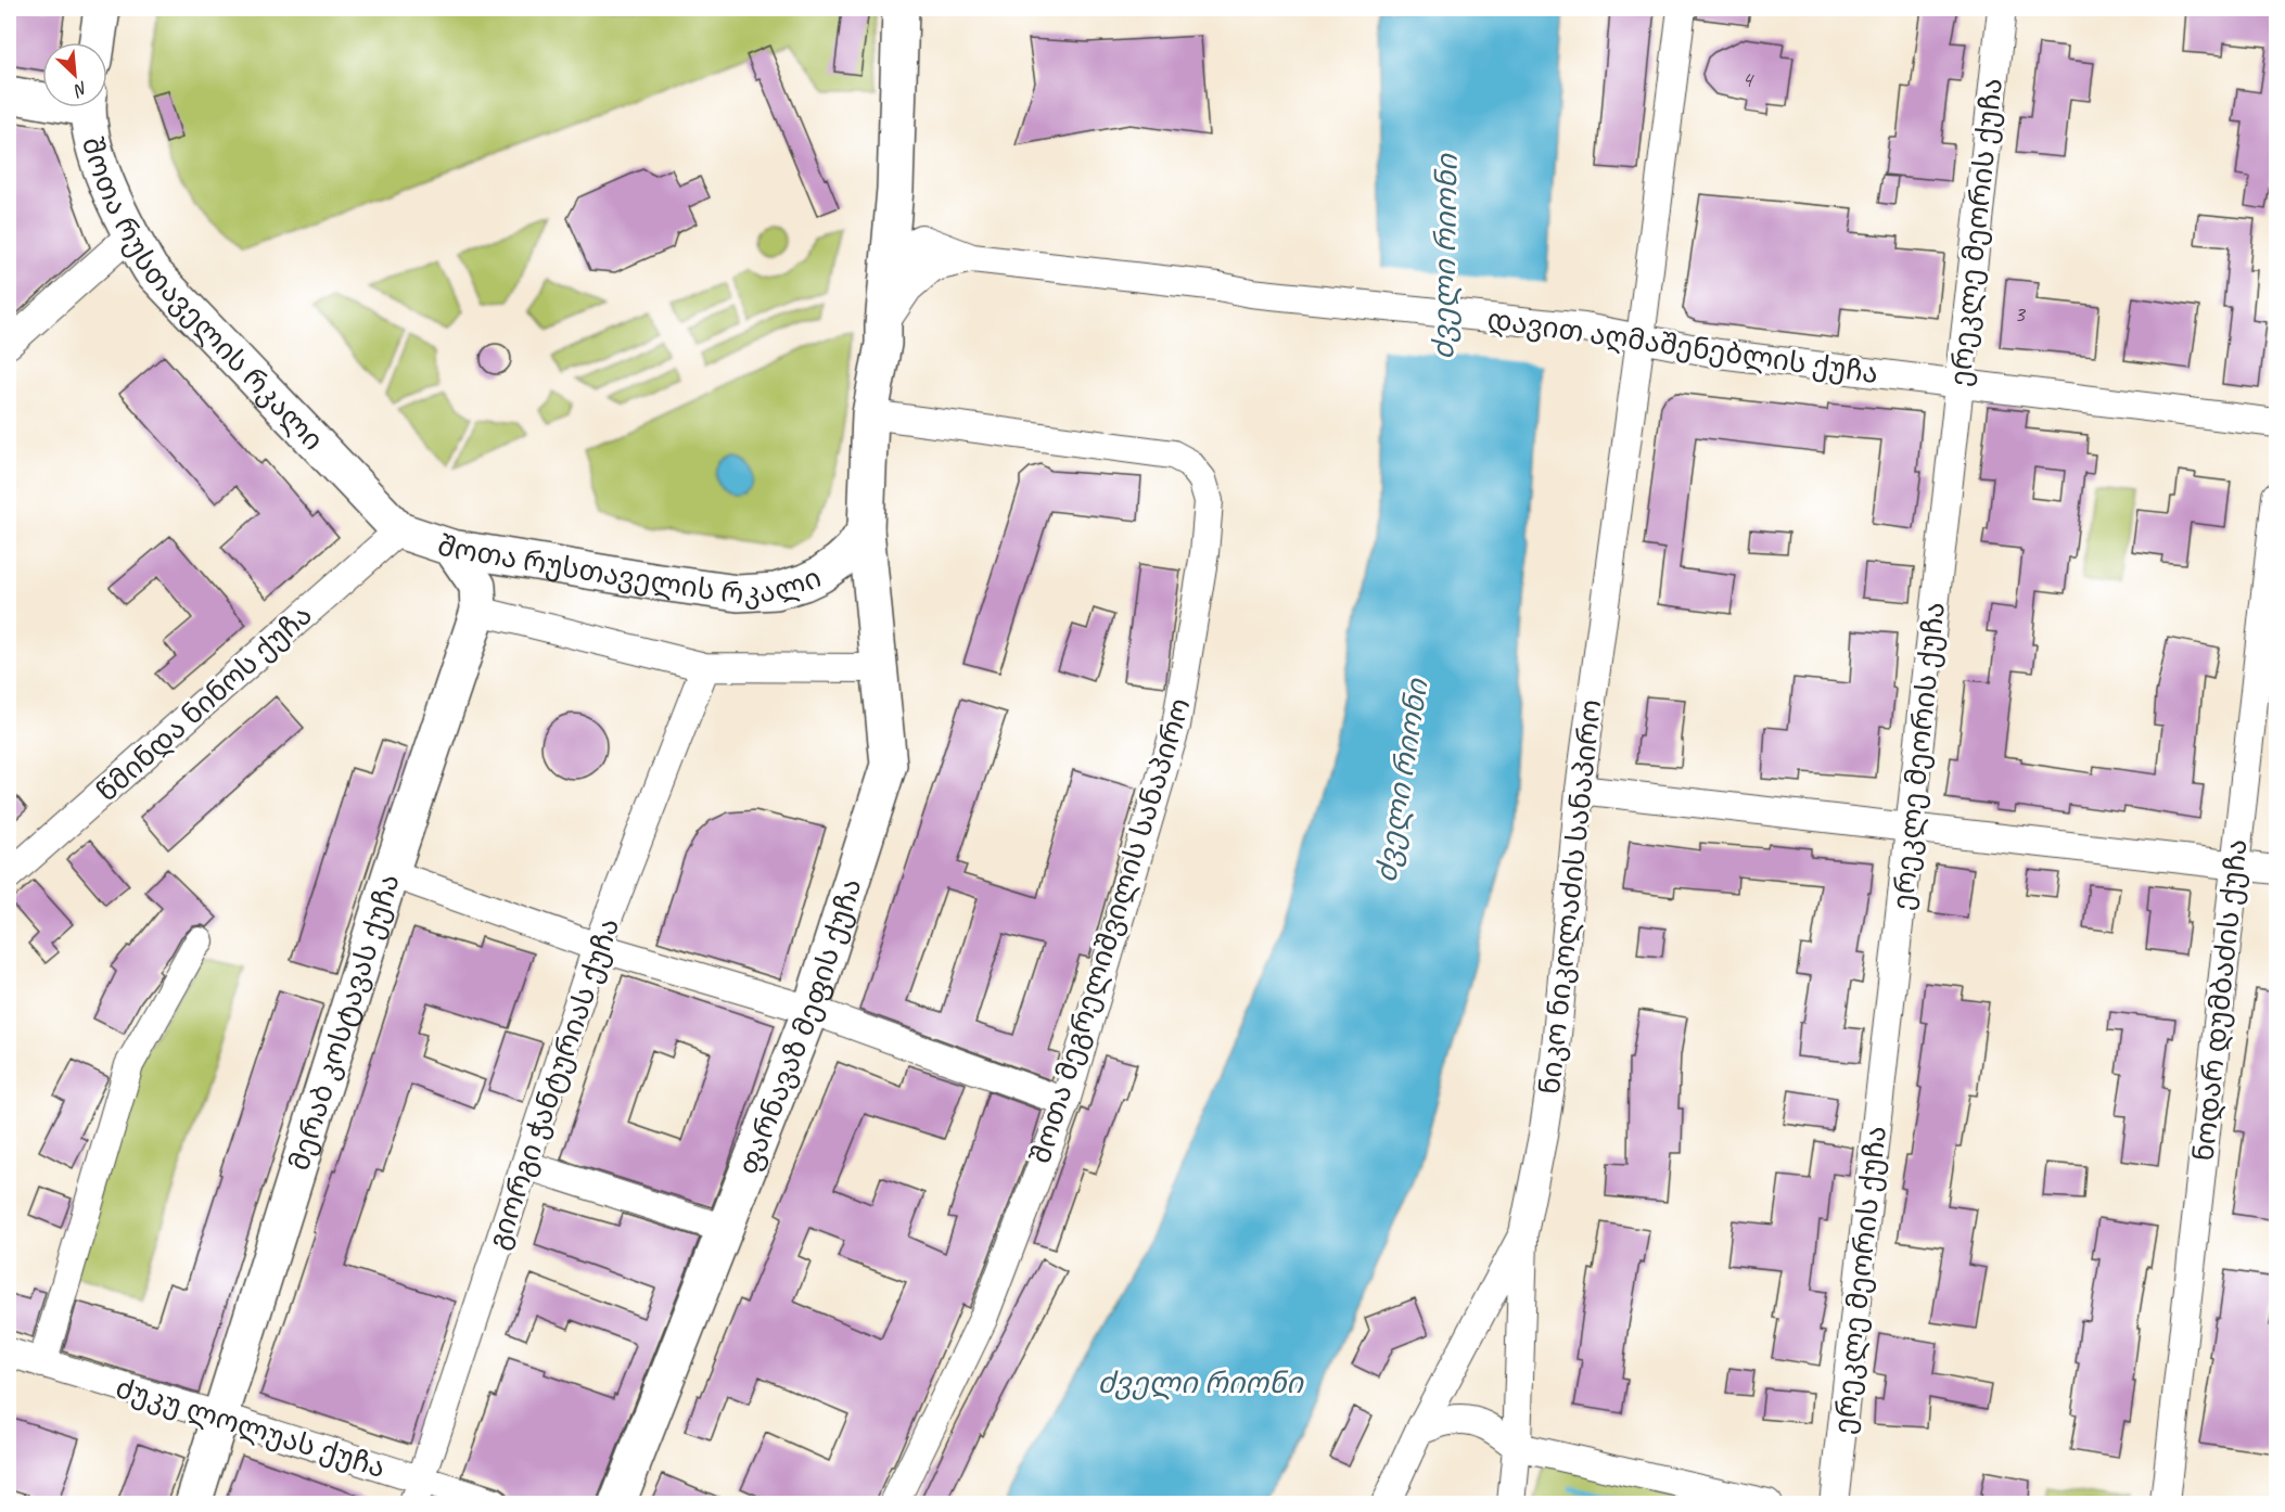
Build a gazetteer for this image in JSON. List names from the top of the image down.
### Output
{
  "streets": {
    "main road": ["შოთა რუსთაველის რკალი", "მერაბ კოსტავას ქუჩა", "ფარნავაზ მეფის ქუჩა"],
    "street": [
      "ერეკლე მეორის ქუჩა",
      "დავით აღმაშენებლის ქუჩა",
      "წმინდა ნინოს ქუჩა",
      "ნიკო ნიკოლაძის სანაპირო",
      "შოთა მეგრელიშვილის სანაპირო",
      "ნოდარ დუმბაძის ქუჩა",
      "გიორგი ჭანტურიას ქუჩა",
      "ძუკუ ლოლუას ქუჩა"
    ]
  },
  "crossings": [
    ["ერეკლე მეორის ქუჩა", "დავით აღმაშენებლის ქუჩა"],
    ["შოთა რუსთაველის რკალი", "წმინდა ნინოს ქუჩა"],
    ["შოთა რუსთაველის რკალი", "მერაბ კოსტავას ქუჩა"],
    ["შოთა რუსთაველის რკალი", "ფარნავაზ მეფის ქუჩა"],
    ["დავით აღმაშენებლის ქუჩა", "ნიკო ნიკოლაძის სანაპირო"],
    ["მერაბ კოსტავას ქუჩა", "ძუკუ ლოლუას ქუჩა"],
    ["გიორგი ჭანტურიას ქუჩა", "ძუკუ ლოლუას ქუჩა"]
  ],
  "water": ["ძველი რიონი"],
  "house_numbers": ["4", "3"],
  "north": "bottom right"
}
